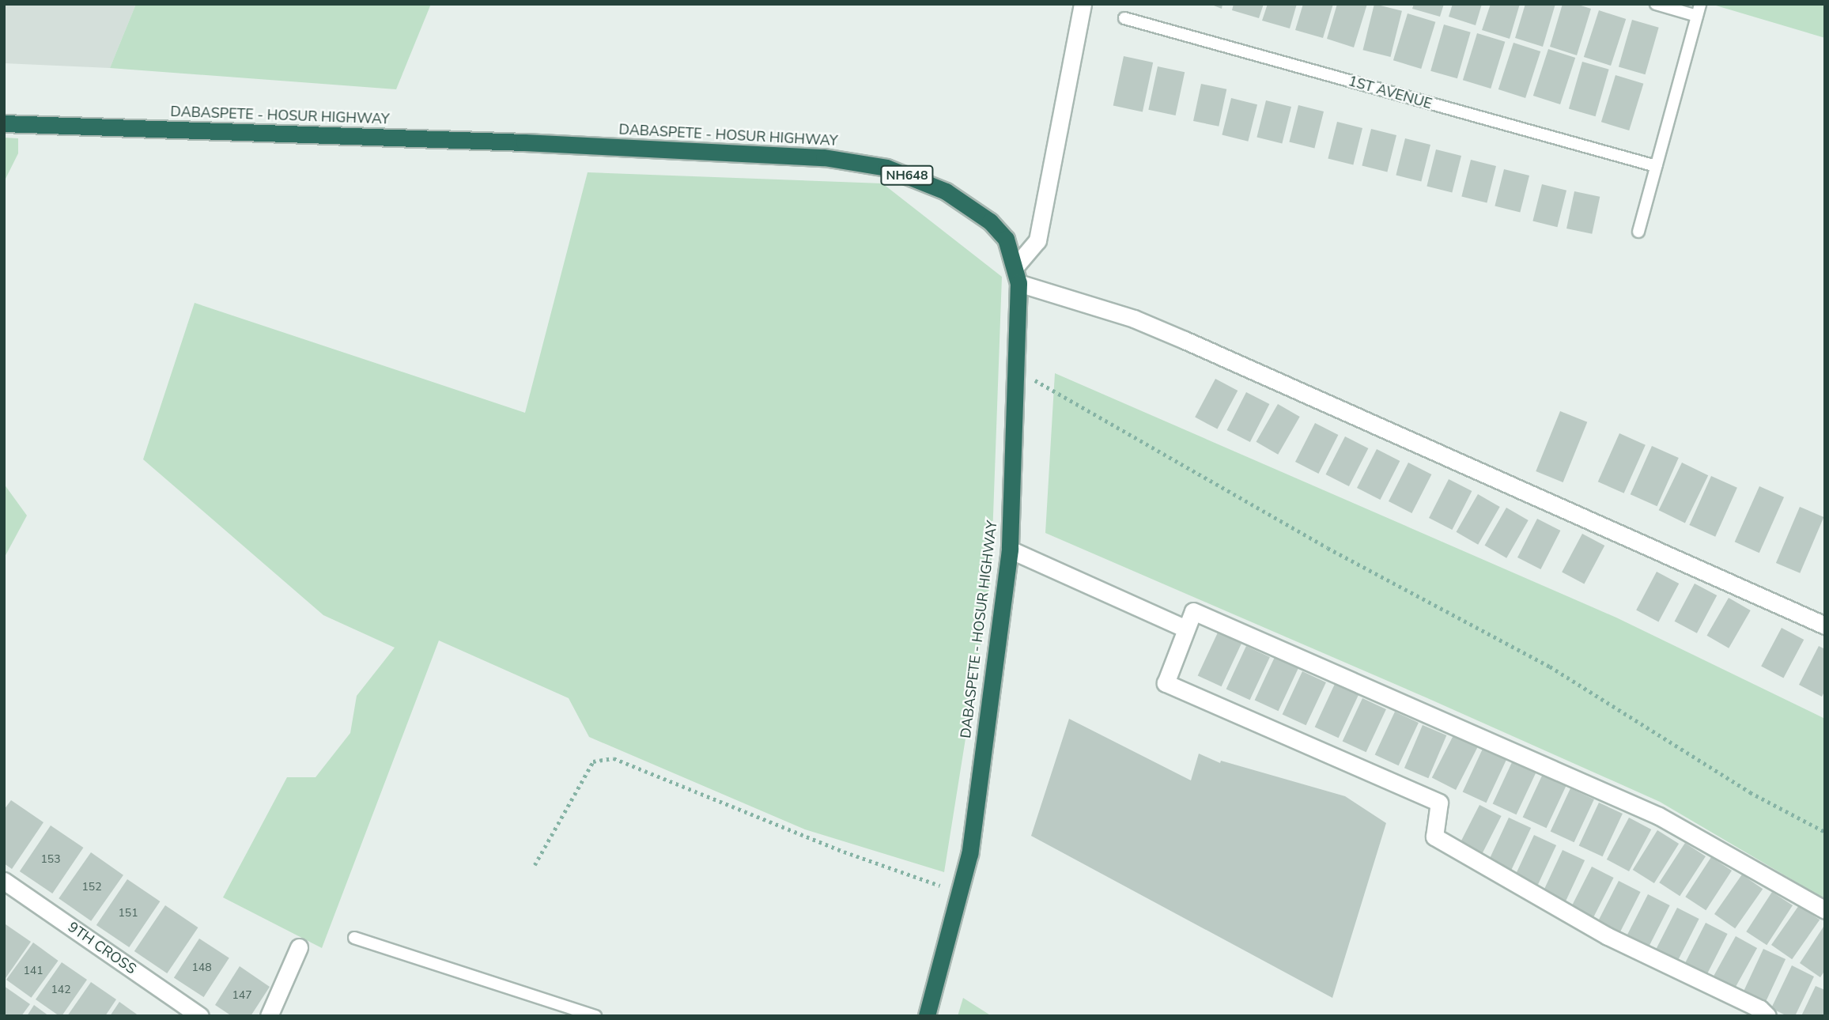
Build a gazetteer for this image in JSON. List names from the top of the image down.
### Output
{
  "streets": {
    "highway": ["DABASPETE - HOSUR HIGHWAY", "NH648"],
    "street": ["9TH CROSS"],
    "lane": ["1ST AVENUE"]
  },
  "house_numbers": [
    "153",
    "152",
    "151",
    "148",
    "141",
    "142",
    "147"
  ]
}
